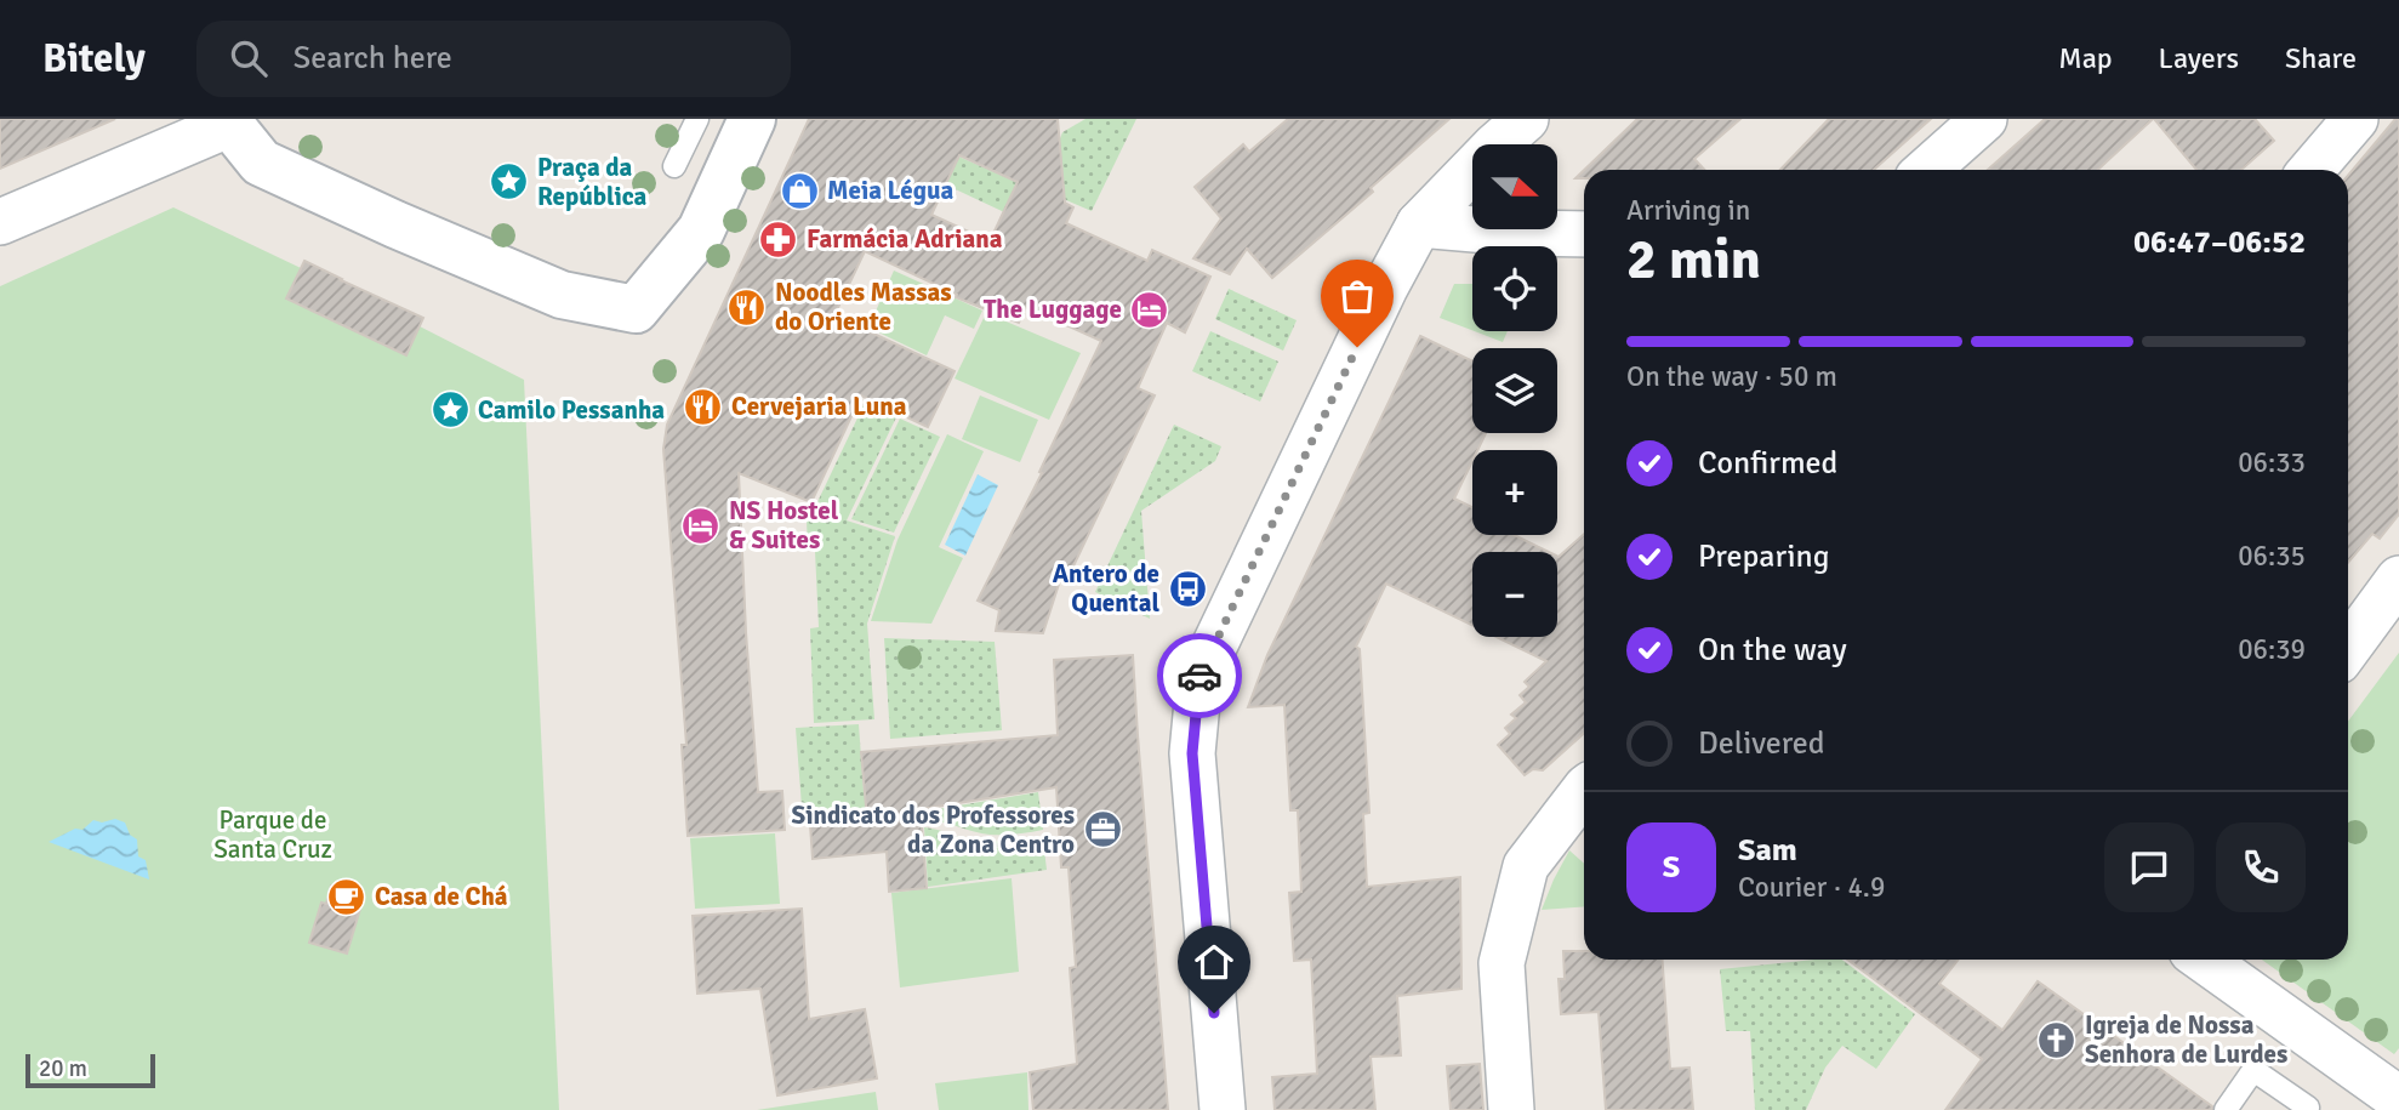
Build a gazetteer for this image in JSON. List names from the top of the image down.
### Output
{
  "parks": ["Parque de Santa Cruz"],
  "places": {
    "place": ["Praça da República", "Camilo Pessanha"],
    "shop": ["Meia Légua"],
    "pharmacy": ["Farmácia Adriana"],
    "restaurant": ["Noodles Massas do Oriente", "Cervejaria Luna"],
    "hotel": ["The Luggage", "NS Hostel & Suites"],
    "bus stop": ["Antero de Quental"],
    "office": ["Sindicato dos Professores da Zona Centro"],
    "cafe": ["Casa de Chá"],
    "church": ["Igreja de Nossa Senhora de Lurdes"]
  },
  "scale_bar": "20 m",
  "north": "right",
  "page": {
    "header": "Bitely",
    "search": "Search here",
    "nav": ["Map", "Layers", "Share"],
    "map_buttons": ["+", "−"],
    "heading": ["2 min", "Arriving in", "06:47–06:52"],
    "panel": ["Sam", "Courier · 4.9"],
    "bar": "On the way · 50 m",
    "list": [
      ["Confirmed", "06:33"],
      ["Preparing", "06:35"],
      ["On the way", "06:39"],
      "Delivered"
    ],
    "round": "S",
    "scale": "20 m"
  }
}
